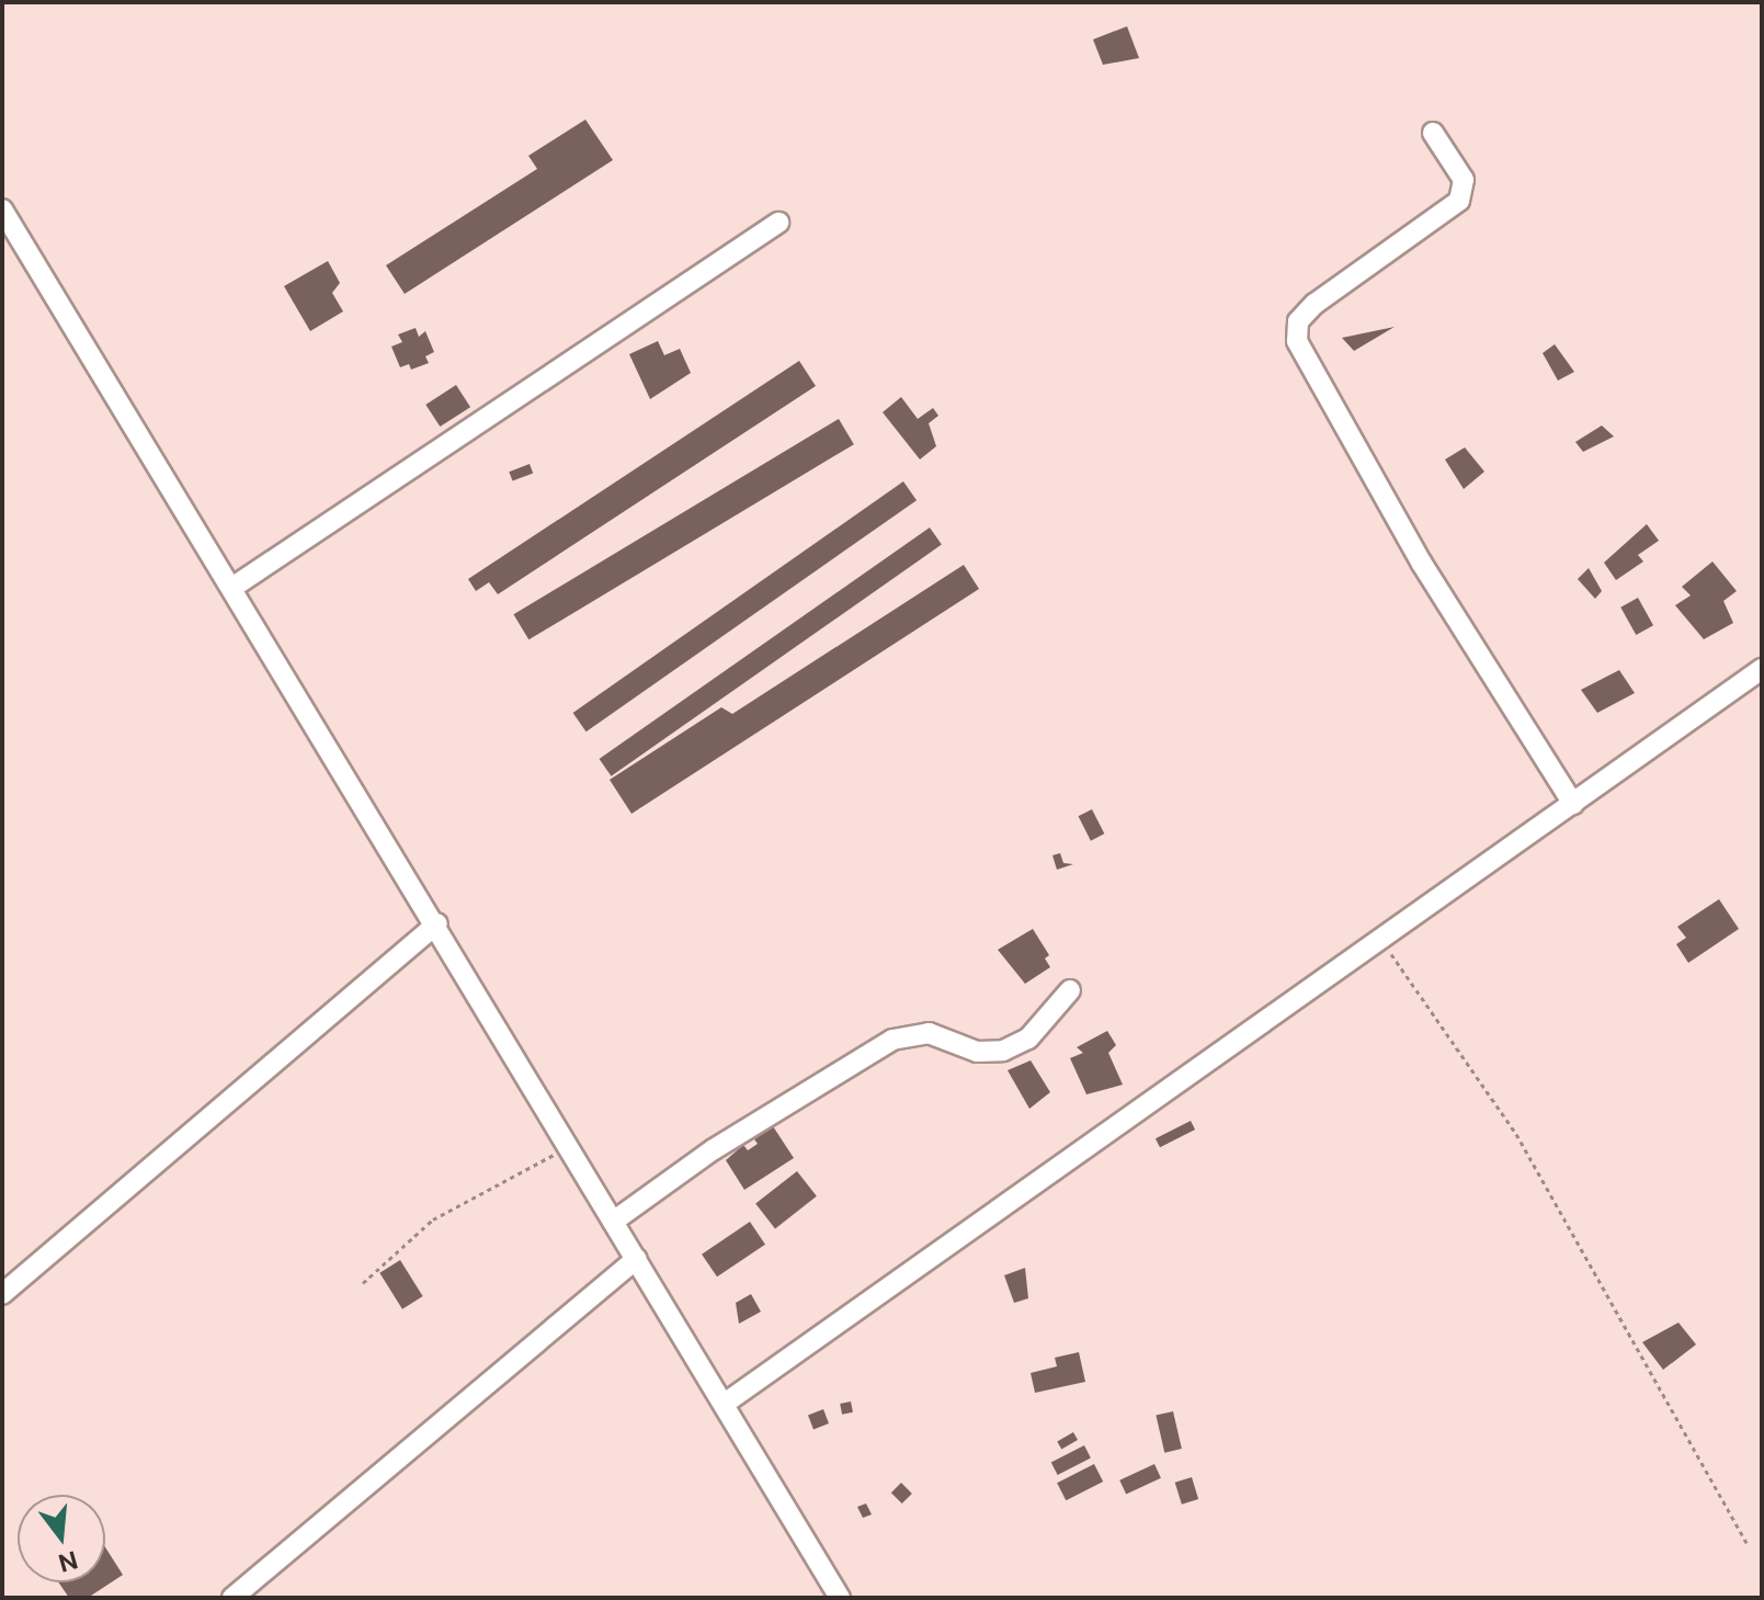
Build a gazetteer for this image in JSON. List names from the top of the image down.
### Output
{
  "north": "bottom"
}
